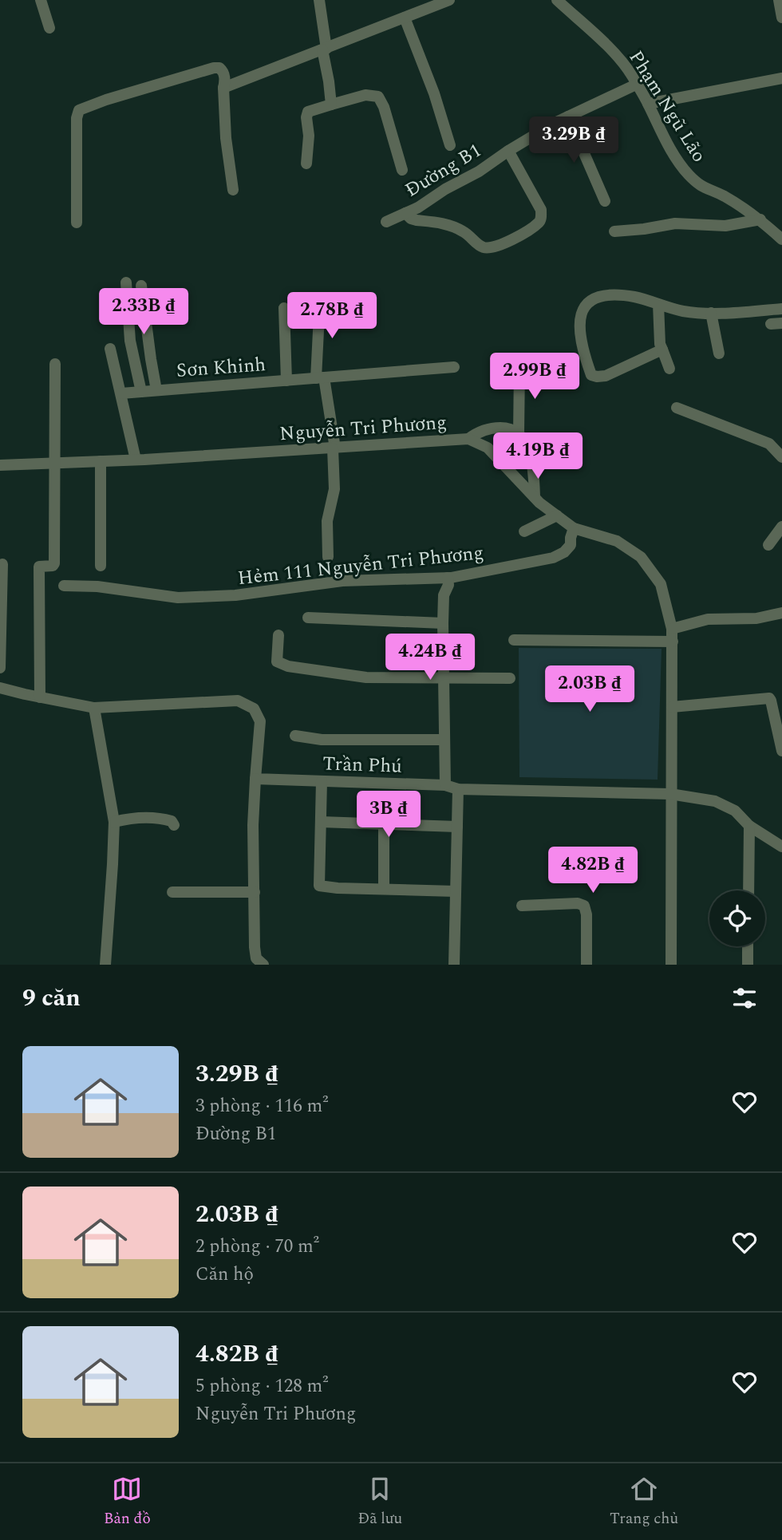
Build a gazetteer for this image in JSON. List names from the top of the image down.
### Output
{
  "streets": {
    "street": [
      "Phạm Ngũ Lão",
      "Đường B1",
      "Sơn Khinh",
      "Nguyễn Tri Phương",
      "Hẻm 111 Nguyễn Tri Phương",
      "Trần Phú"
    ]
  },
  "crossings": [
    ["Phạm Ngũ Lão", "Đường B1"],
    ["Nguyễn Tri Phương", "Hẻm 111 Nguyễn Tri Phương"],
    ["Nguyễn Tri Phương", "Trần Phú"]
  ],
  "page": {
    "price": [
      "3.29B ₫",
      "2.33B ₫",
      "2.78B ₫",
      "2.99B ₫",
      "4.19B ₫",
      "4.24B ₫",
      "2.03B ₫",
      "3B ₫",
      "4.82B ₫"
    ],
    "heading": "9 căn",
    "list": [
      {
        "name": "3.29B ₫",
        "note": "3 phòng · 116 m² · Đường B1"
      },
      {
        "name": "2.03B ₫",
        "note": "2 phòng · 70 m² · Căn hộ"
      },
      {
        "name": "4.82B ₫",
        "note": "5 phòng · 128 m² · Nguyễn Tri Phương"
      }
    ],
    "tabs": ["Bản đồ", "Đã lưu", "Trang chủ"]
  }
}
